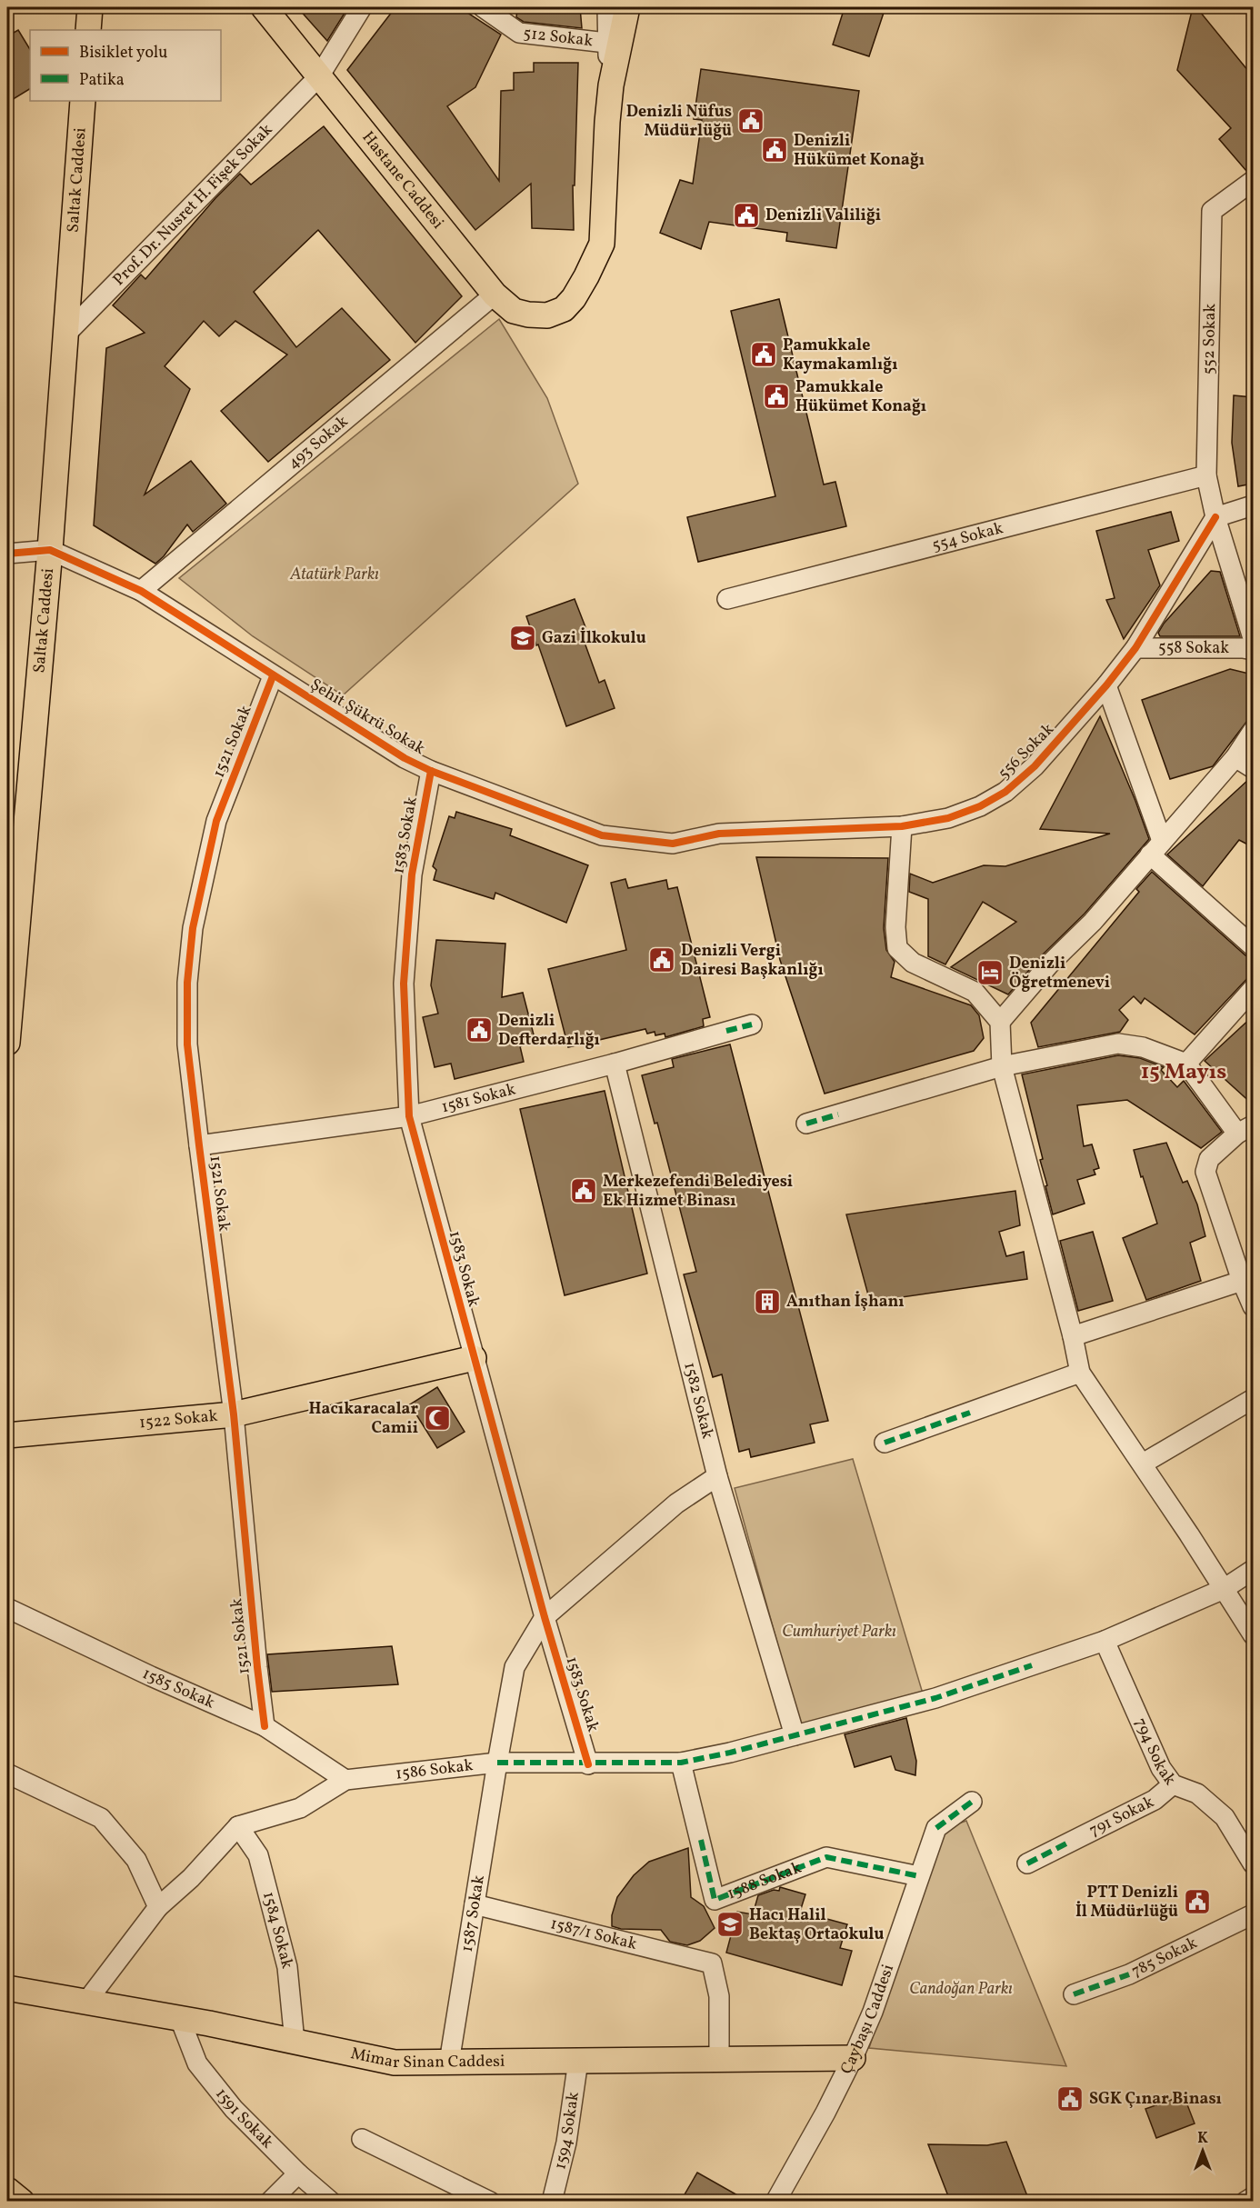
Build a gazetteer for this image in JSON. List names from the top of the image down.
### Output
{
  "streets": {
    "main road": [
      "Saltak Caddesi",
      "Hastane Caddesi",
      "1522 Sokak",
      "Mimar Sinan Caddesi"
    ],
    "street": [
      "512 Sokak",
      "Prof. Dr. Nusret H. Fişek Sokak",
      "552 Sokak",
      "493 Sokak",
      "554 Sokak",
      "558 Sokak",
      "Şehit Şükrü Sokak",
      "1521 Sokak",
      "556 Sokak",
      "1583 Sokak",
      "1581 Sokak",
      "1582 Sokak",
      "1585 Sokak",
      "794 Sokak",
      "1586 Sokak",
      "791 Sokak",
      "1588 Sokak",
      "1587 Sokak",
      "1584 Sokak",
      "1587/1 Sokak",
      "785 Sokak",
      "Çaybaşı Caddesi",
      "1591 Sokak",
      "1594 Sokak"
    ]
  },
  "crossings": [
    ["Saltak Caddesi", "Prof. Dr. Nusret H. Fişek Sokak"],
    ["Saltak Caddesi", "Şehit Şükrü Sokak"],
    ["Hastane Caddesi", "Prof. Dr. Nusret H. Fişek Sokak"],
    ["Hastane Caddesi", "493 Sokak"],
    ["552 Sokak", "554 Sokak"],
    ["552 Sokak", "556 Sokak"],
    ["493 Sokak", "Şehit Şükrü Sokak"],
    ["558 Sokak", "556 Sokak"],
    ["Şehit Şükrü Sokak", "1521 Sokak"],
    ["Şehit Şükrü Sokak", "556 Sokak"],
    ["Şehit Şükrü Sokak", "1583 Sokak"],
    ["1521 Sokak", "1581 Sokak"],
    ["1521 Sokak", "1522 Sokak"],
    ["1521 Sokak", "1585 Sokak"],
    ["1583 Sokak", "1581 Sokak"],
    ["1583 Sokak", "1522 Sokak"],
    ["1583 Sokak", "1586 Sokak"],
    ["1581 Sokak", "1582 Sokak"],
    ["1582 Sokak", "1586 Sokak"],
    ["1585 Sokak", "1586 Sokak"],
    ["794 Sokak", "791 Sokak"],
    ["1586 Sokak", "1587 Sokak"],
    ["1586 Sokak", "1584 Sokak"],
    ["1588 Sokak", "Çaybaşı Caddesi"],
    ["1587 Sokak", "1587/1 Sokak"],
    ["1587 Sokak", "Mimar Sinan Caddesi"],
    ["1584 Sokak", "Mimar Sinan Caddesi"],
    ["1587/1 Sokak", "Mimar Sinan Caddesi"],
    ["Çaybaşı Caddesi", "Mimar Sinan Caddesi"],
    ["Mimar Sinan Caddesi", "1591 Sokak"],
    ["Mimar Sinan Caddesi", "1594 Sokak"]
  ],
  "districts": ["15 Mayıs"],
  "parks": ["Atatürk Parkı", "Cumhuriyet Parkı", "Candoğan Parkı"],
  "places": {
    "public building": [
      "Denizli Nüfus Müdürlüğü",
      "Denizli Hükümet Konağı",
      "Denizli Valiliği",
      "Pamukkale Kaymakamlığı",
      "Pamukkale Hükümet Konağı",
      "Denizli Vergi Dairesi Başkanlığı",
      "Denizli Defterdarlığı",
      "Merkezefendi Belediyesi Ek Hizmet Binası",
      "PTT Denizli İl Müdürlüğü",
      "SGK Çınar Binası"
    ],
    "school or university": ["Gazi İlkokulu", "Hacı Halil Bektaş Ortaokulu"],
    "hotel": ["Denizli Öğretmenevi"],
    "building": ["Anıthan İşhanı"],
    "mosque": ["Hacıkaracalar Camii"]
  },
  "legend": ["Bisiklet yolu", "Patika"],
  "north": "top"
}
